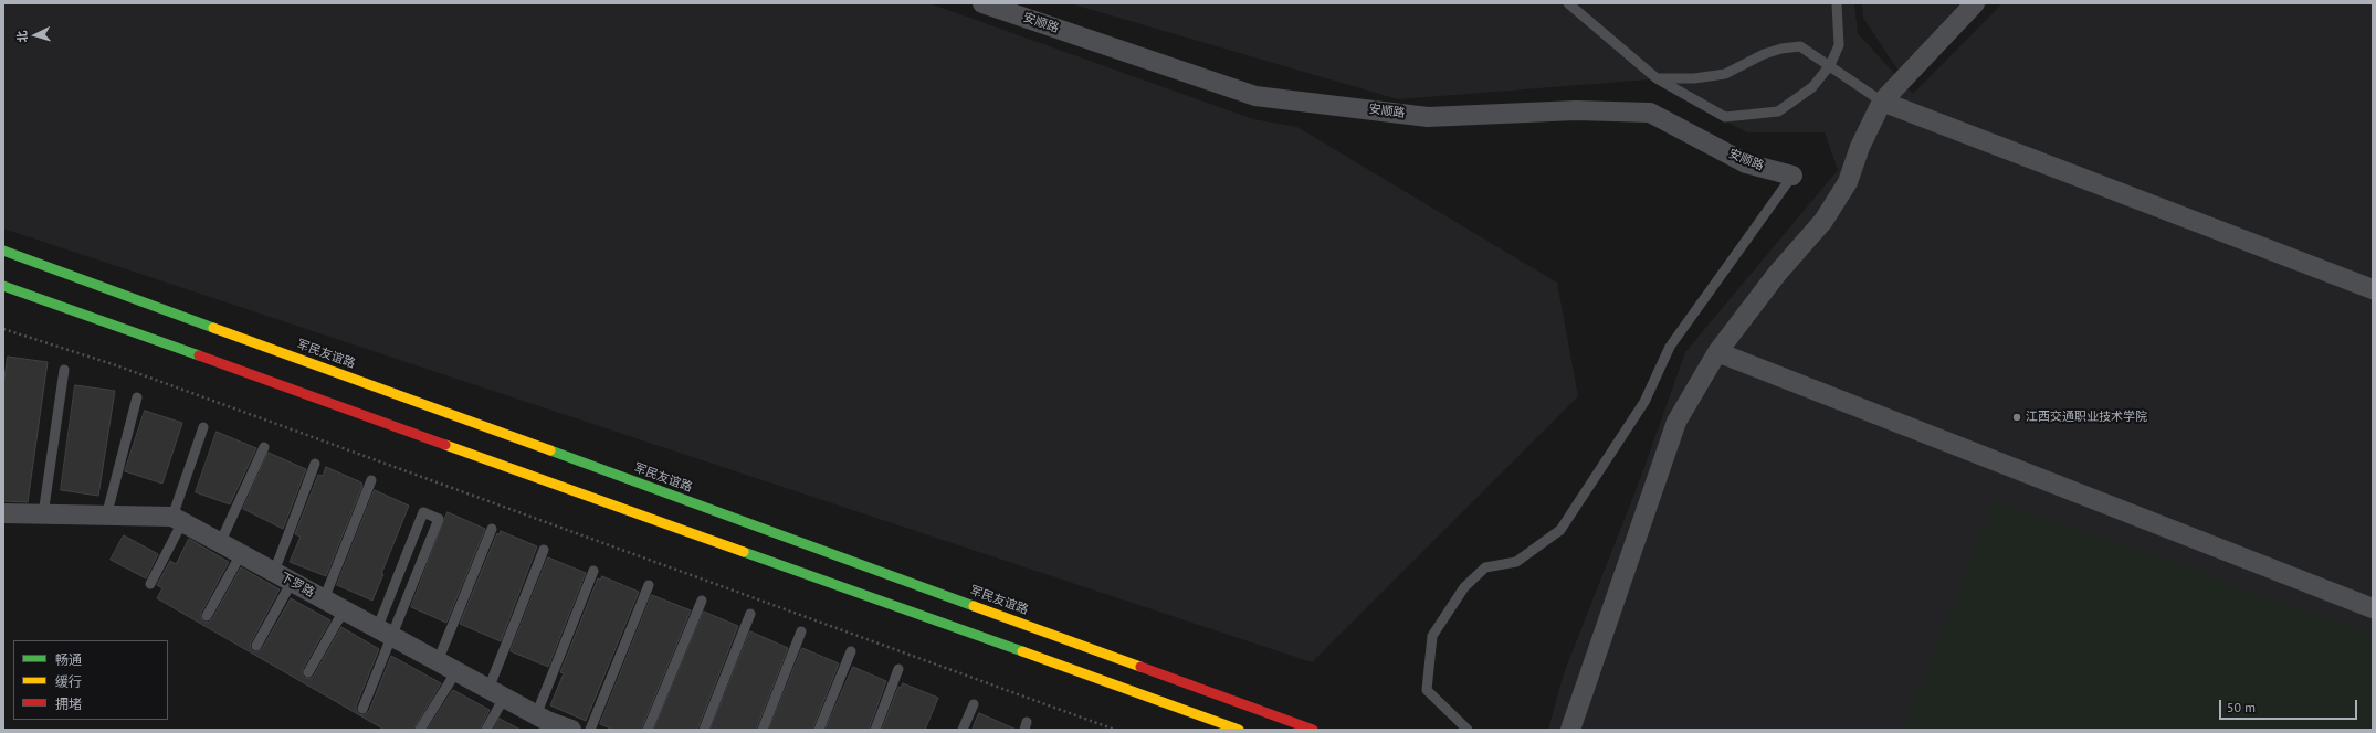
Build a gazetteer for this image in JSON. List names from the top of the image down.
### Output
{
  "streets": {
    "street": ["安顺路", "军民友谊路", "下罗路"]
  },
  "places": ["江西交通职业技术学院"],
  "legend": ["畅通", "缓行", "拥堵"],
  "scale_bar": "50 m",
  "north": "left"
}
